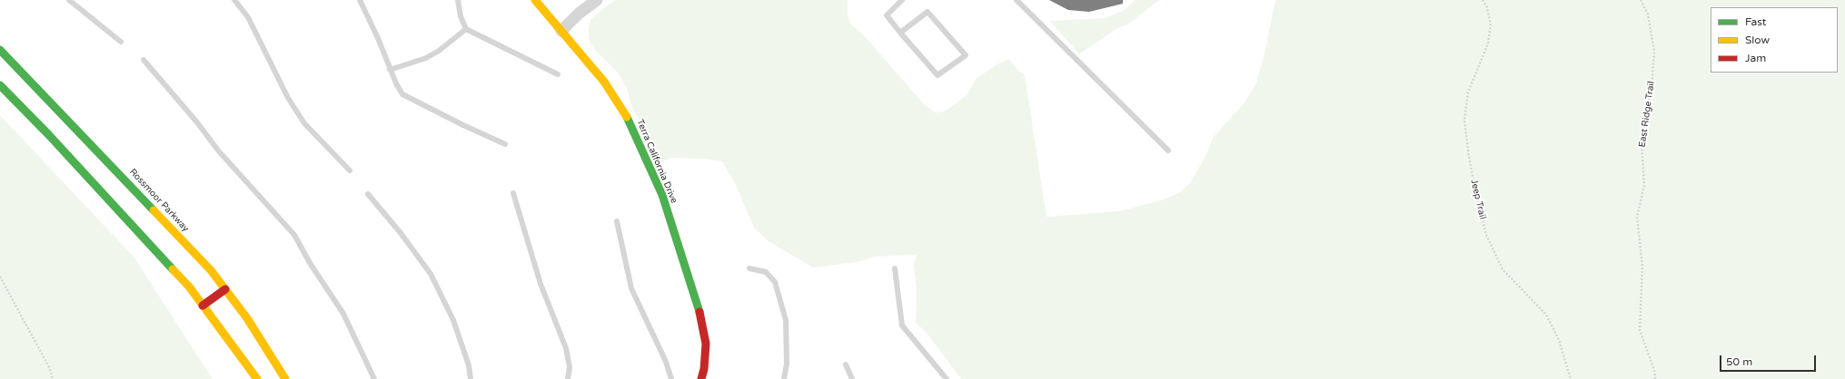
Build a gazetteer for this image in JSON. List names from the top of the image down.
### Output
{
  "streets": {
    "street": ["Terra California Drive", "Rossmoor Parkway"],
    "path": ["East Ridge Trail", "Jeep Trail"]
  },
  "legend": ["Fast", "Slow", "Jam"],
  "scale_bar": "50 m"
}
